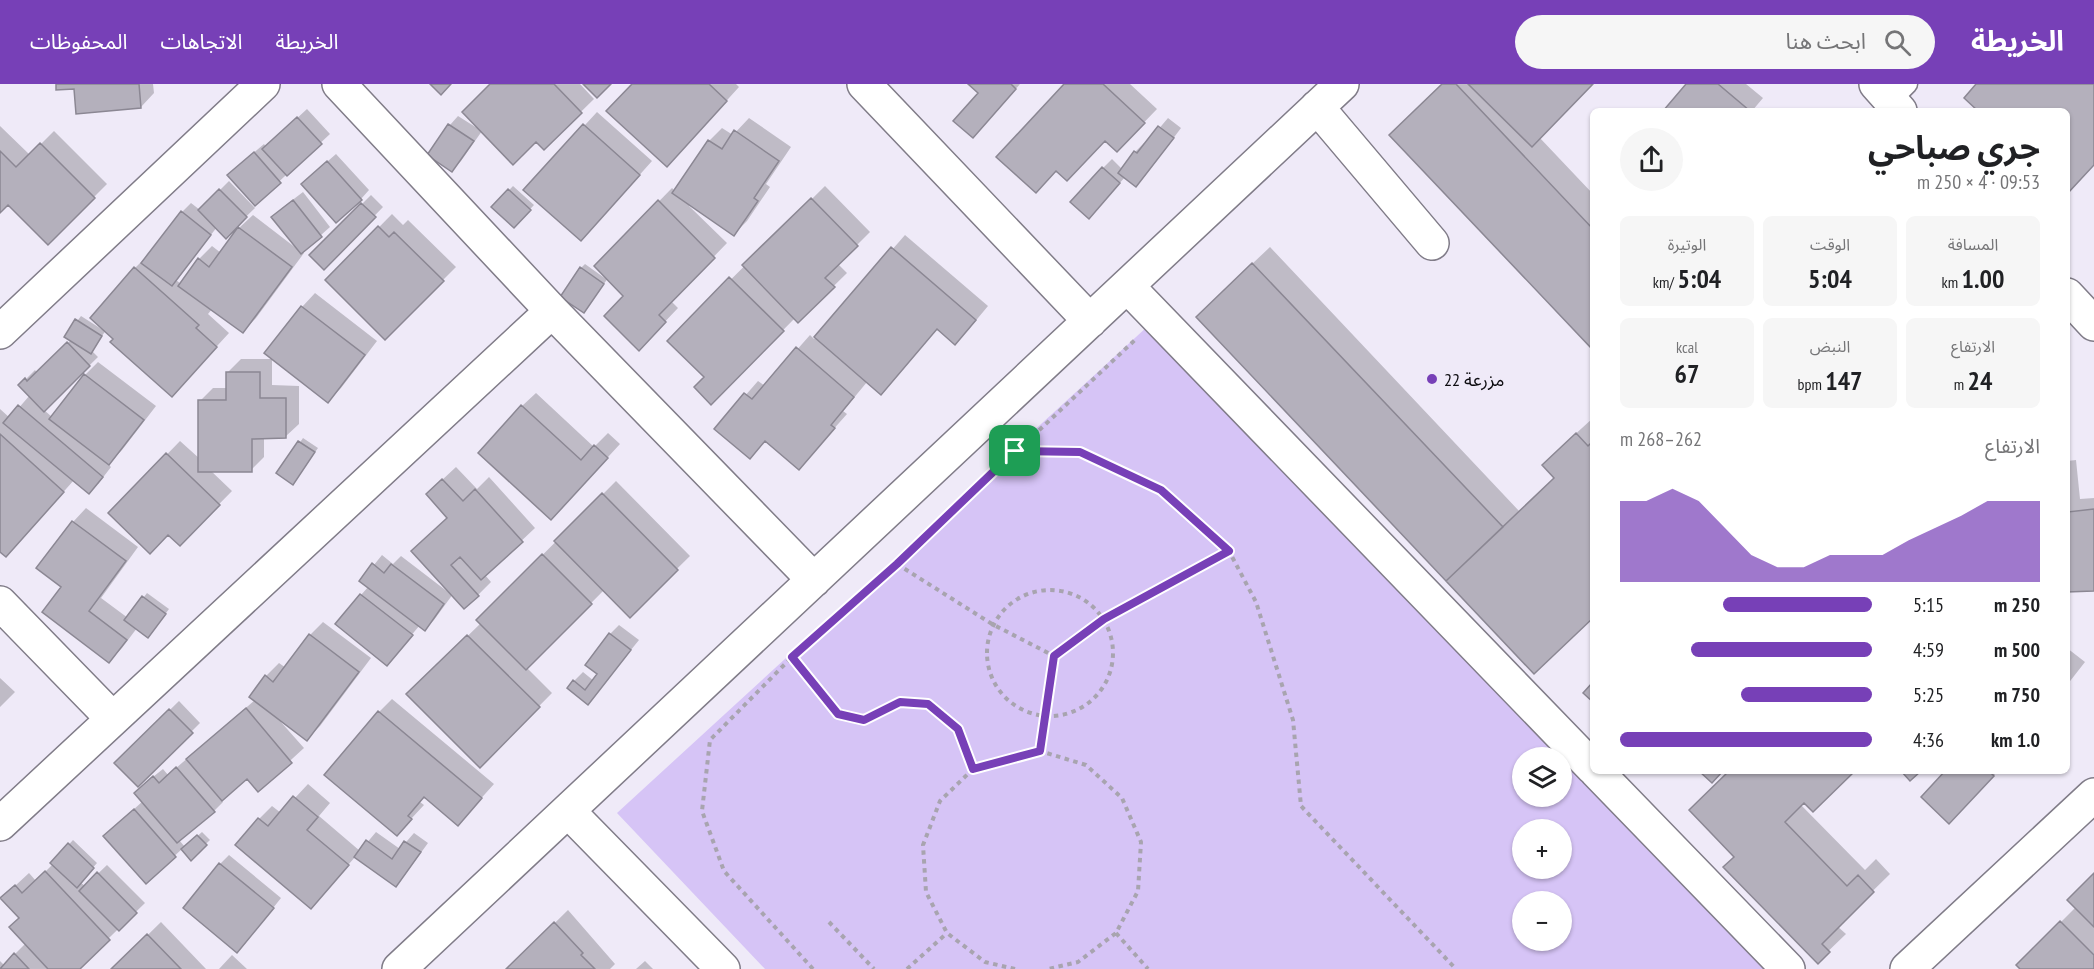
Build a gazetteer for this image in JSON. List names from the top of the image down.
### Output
{
  "places": ["مزرعة 22"],
  "page": {
    "header": "الخريطة",
    "search": "ابحث هنا",
    "nav": ["الخريطة", "الاتجاهات", "المحفوظات"],
    "heading": ["جري صباحي", "09:53 · 4 × 250 m"],
    "stats": [
      ["المسافة", "1.00 km"],
      ["الوقت", "5:04"],
      ["الوتيرة", "5:04 /km"],
      ["الارتفاع", "24 m"],
      ["النبض", "147 bpm"],
      ["kcal", "67"]
    ],
    "chart": ["الارتفاع", "262–268 m"],
    "list": [
      {
        "name": "250 m",
        "note": "5:15"
      },
      {
        "name": "500 m",
        "note": "4:59"
      },
      {
        "name": "750 m",
        "note": "5:25"
      },
      {
        "name": "1.0 km",
        "note": "4:36"
      }
    ],
    "map_buttons": ["+", "−"]
  }
}
